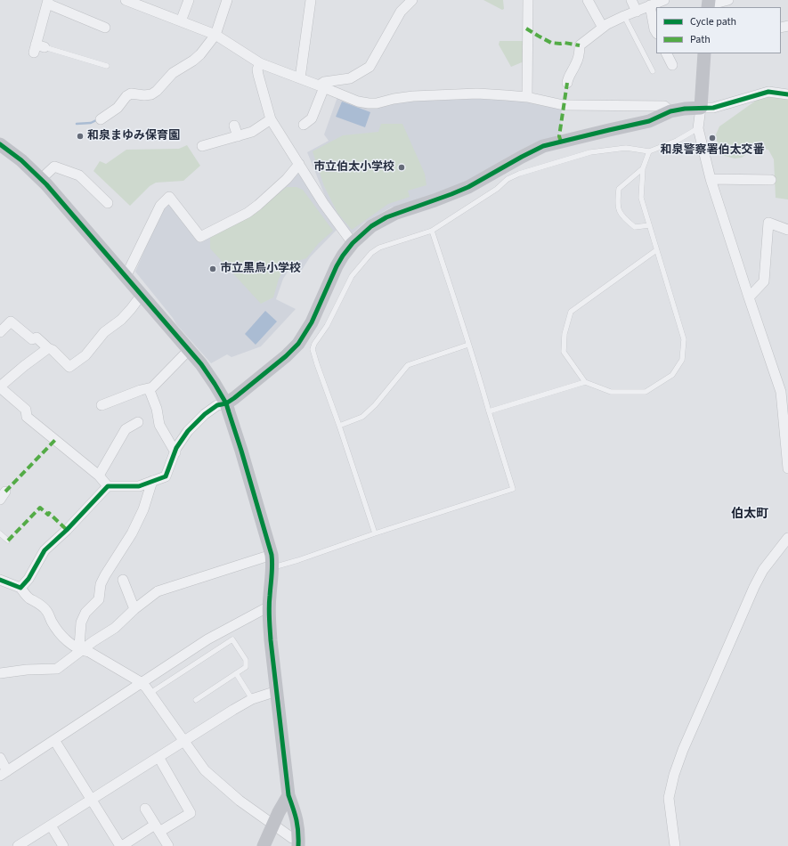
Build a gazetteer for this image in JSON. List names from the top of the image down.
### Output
{
  "districts": ["伯太町"],
  "places": [
    "和泉まゆみ保育園",
    "和泉警察署伯太交番",
    "市立伯太小学校",
    "市立黒鳥小学校"
  ],
  "legend": ["Cycle path", "Path"]
}
